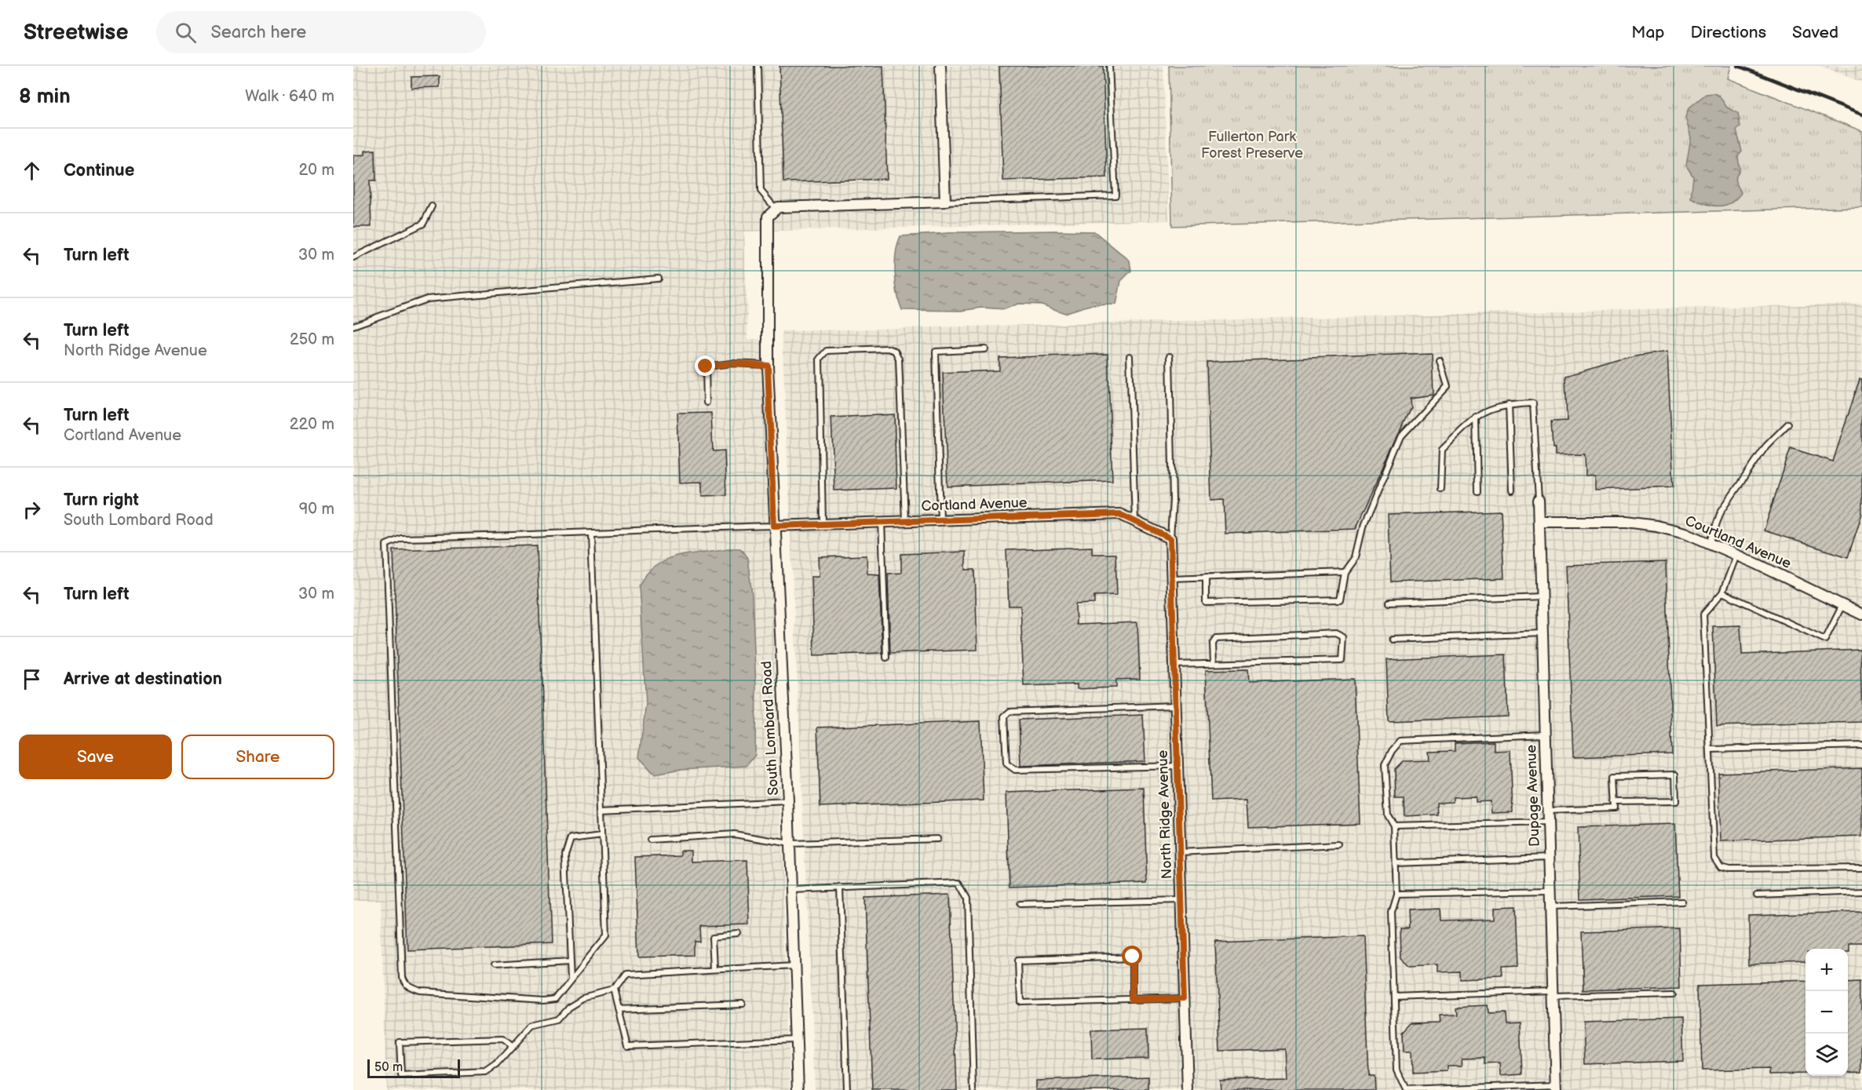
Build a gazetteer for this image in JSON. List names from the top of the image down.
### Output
{
  "streets": {
    "street": [
      "Cortland Avenue",
      "Courtland Avenue",
      "South Lombard Road",
      "Dupage Avenue",
      "North Ridge Avenue"
    ]
  },
  "crossings": [
    ["Cortland Avenue", "South Lombard Road"],
    ["Cortland Avenue", "North Ridge Avenue"],
    ["Courtland Avenue", "Dupage Avenue"]
  ],
  "parks": ["Fullerton Park Forest Preserve"],
  "scale_bar": "50 m",
  "page": {
    "header": "Streetwise",
    "search": "Search here",
    "nav": ["Map", "Directions", "Saved"],
    "heading": ["8 min", "Walk · 640 m"],
    "list": [
      ["Continue", "20 m"],
      ["Turn left", "30 m"],
      ["Turn left", "North Ridge Avenue", "250 m"],
      ["Turn left", "Cortland Avenue", "220 m"],
      ["Turn right", "South Lombard Road", "90 m"],
      ["Turn left", "30 m"],
      "Arrive at destination"
    ],
    "buttons": ["Save", "Share"],
    "map_buttons": ["+", "−"],
    "scale": "50 m"
  }
}
